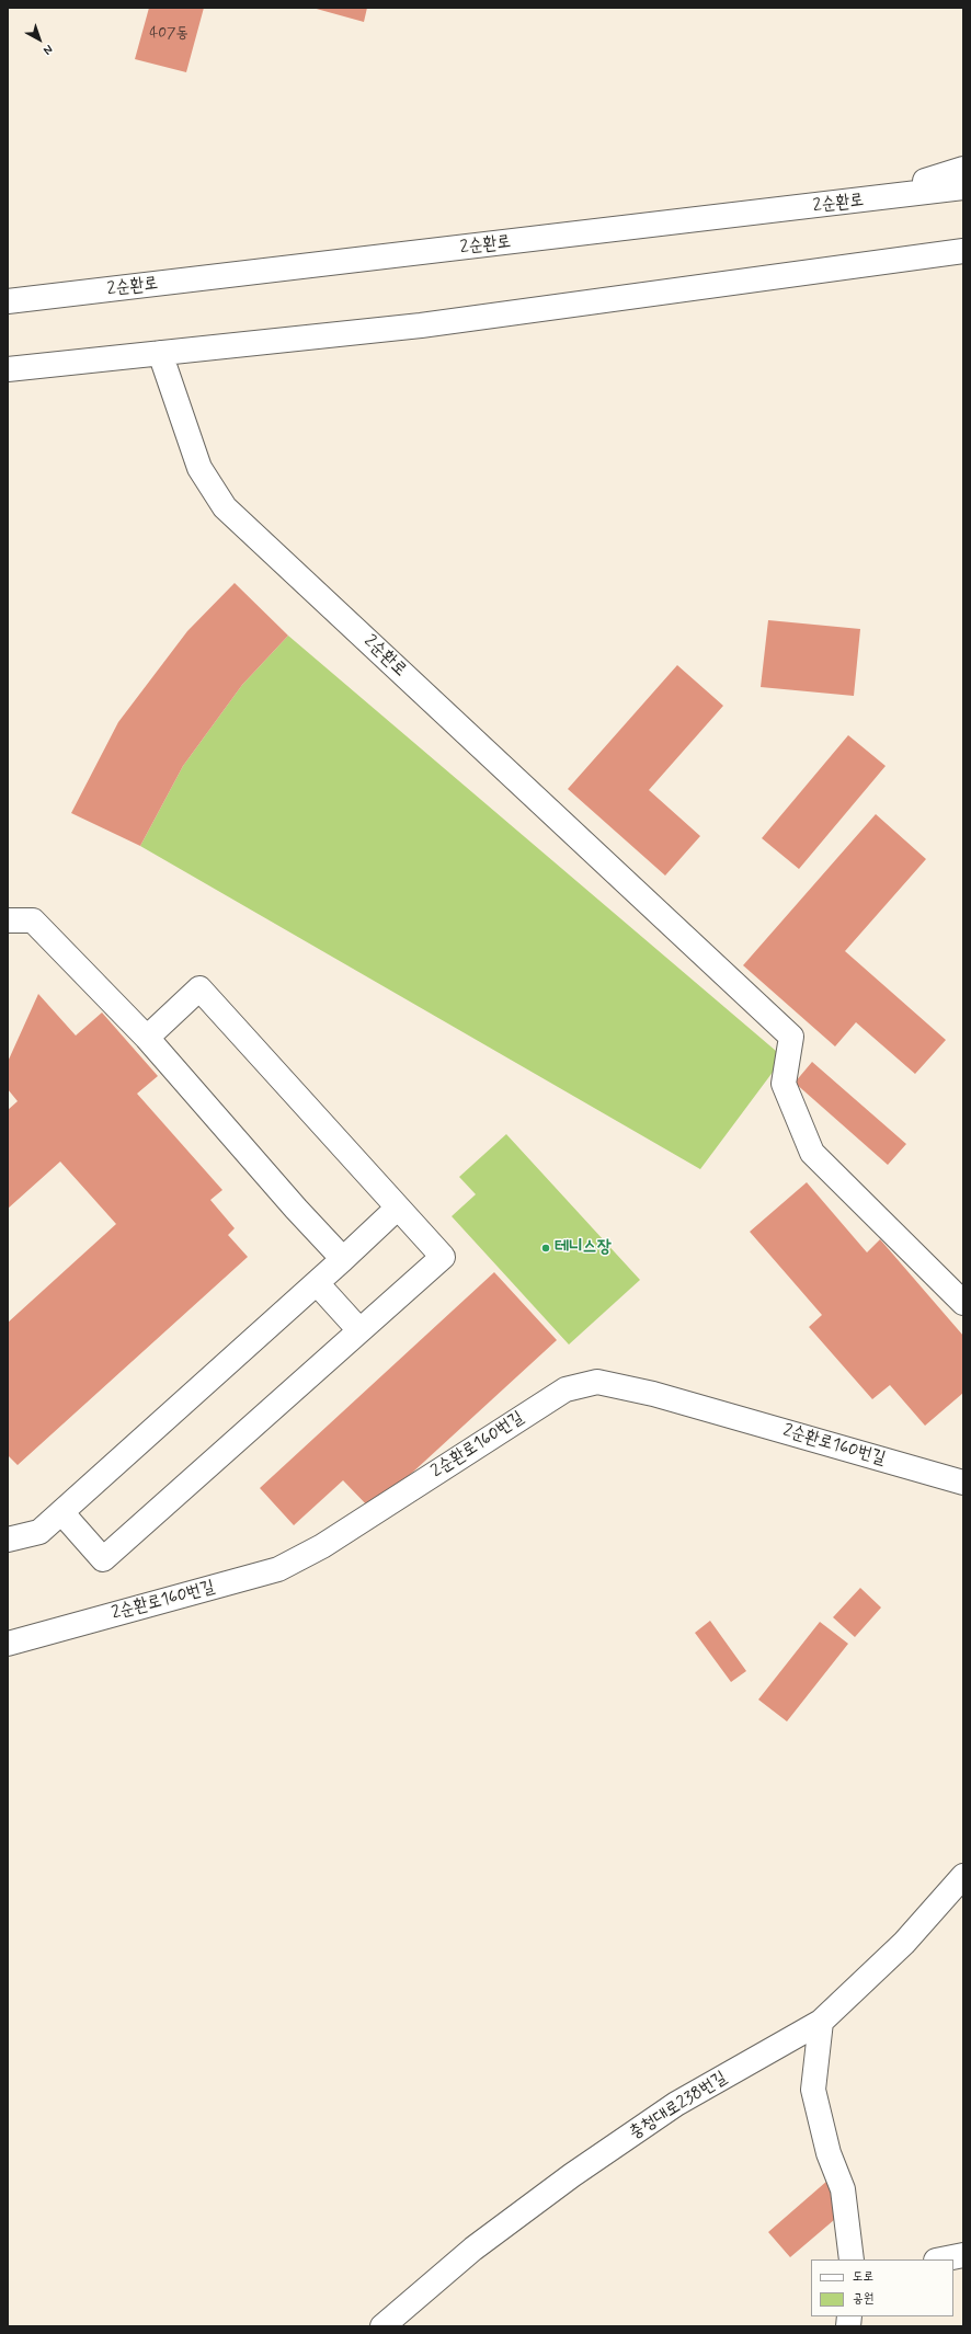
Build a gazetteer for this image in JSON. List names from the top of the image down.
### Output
{
  "streets": {
    "street": ["2순환로", "2순환로160번길", "충청대로238번길"]
  },
  "places": ["테니스장"],
  "house_numbers": ["407동"],
  "legend": ["도로", "공원"],
  "north": "bottom right"
}
